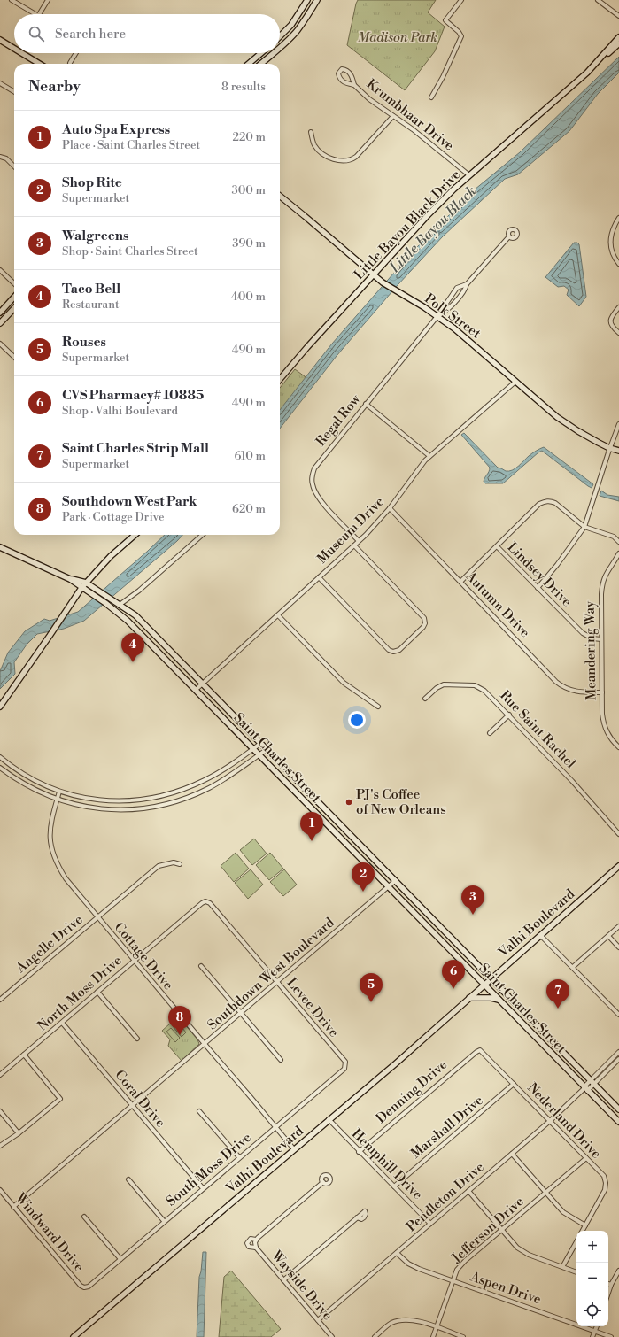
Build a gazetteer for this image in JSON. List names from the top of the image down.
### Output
{
  "streets": {
    "street": [
      "Krumbhaar Drive",
      "Little Bayou Black Drive",
      "Polk Street",
      "Regal Row",
      "Museum Drive",
      "Lindsey Drive",
      "Autumn Drive",
      "Meandering Way",
      "Rue Saint Rachel",
      "Saint Charles Street",
      "Valhi Boulevard",
      "Angelle Drive",
      "Cottage Drive",
      "Southdown West Boulevard",
      "North Moss Drive",
      "Levee Drive",
      "Denning Drive",
      "Coral Drive",
      "Nederland Drive",
      "Marshall Drive",
      "Hemphill Drive",
      "South Moss Drive",
      "Pendleton Drive",
      "Jefferson Drive",
      "Windward Drive",
      "Wayside Drive",
      "Aspen Drive"
    ]
  },
  "crossings": [
    ["Krumbhaar Drive", "Little Bayou Black Drive"],
    ["Little Bayou Black Drive", "Polk Street"],
    ["Polk Street", "Regal Row"],
    ["Polk Street", "Museum Drive"],
    ["Regal Row", "Museum Drive"],
    ["Museum Drive", "Autumn Drive"],
    ["Museum Drive", "Saint Charles Street"],
    ["Lindsey Drive", "Meandering Way"],
    ["Autumn Drive", "Meandering Way"],
    ["Saint Charles Street", "Valhi Boulevard"],
    ["Saint Charles Street", "Southdown West Boulevard"],
    ["Saint Charles Street", "Pendleton Drive"],
    ["Valhi Boulevard", "Cottage Drive"],
    ["Valhi Boulevard", "Hemphill Drive"],
    ["Angelle Drive", "Cottage Drive"],
    ["Cottage Drive", "Southdown West Boulevard"],
    ["Cottage Drive", "North Moss Drive"],
    ["Cottage Drive", "South Moss Drive"],
    ["Southdown West Boulevard", "Levee Drive"],
    ["Southdown West Boulevard", "Coral Drive"],
    ["Southdown West Boulevard", "Windward Drive"],
    ["North Moss Drive", "Levee Drive"],
    ["North Moss Drive", "Coral Drive"],
    ["Levee Drive", "South Moss Drive"],
    ["Denning Drive", "Nederland Drive"],
    ["Denning Drive", "Hemphill Drive"],
    ["Coral Drive", "South Moss Drive"],
    ["Nederland Drive", "Marshall Drive"],
    ["Nederland Drive", "Pendleton Drive"],
    ["Nederland Drive", "Jefferson Drive"],
    ["Marshall Drive", "Hemphill Drive"],
    ["Hemphill Drive", "Pendleton Drive"],
    ["South Moss Drive", "Windward Drive"],
    ["Pendleton Drive", "Wayside Drive"],
    ["Pendleton Drive", "Aspen Drive"],
    ["Jefferson Drive", "Aspen Drive"]
  ],
  "water": ["Little Bayou Black"],
  "parks": ["Madison Park"],
  "places": ["PJ's Coffee of New Orleans"],
  "page": {
    "search": "Search here",
    "heading": ["Nearby", "8 results"],
    "list": [
      {
        "mark": "1",
        "name": "Auto Spa Express",
        "note": "Place · Saint Charles Street",
        "value": "220 m"
      },
      {
        "mark": "2",
        "name": "Shop Rite",
        "note": "Supermarket",
        "value": "300 m"
      },
      {
        "mark": "3",
        "name": "Walgreens",
        "note": "Shop · Saint Charles Street",
        "value": "390 m"
      },
      {
        "mark": "4",
        "name": "Taco Bell",
        "note": "Restaurant",
        "value": "400 m"
      },
      {
        "mark": "5",
        "name": "Rouses",
        "note": "Supermarket",
        "value": "490 m"
      },
      {
        "mark": "6",
        "name": "CVS Pharmacy# 10885",
        "note": "Shop · Valhi Boulevard",
        "value": "490 m"
      },
      {
        "mark": "7",
        "name": "Saint Charles Strip Mall",
        "note": "Supermarket",
        "value": "610 m"
      },
      {
        "mark": "8",
        "name": "Southdown West Park",
        "note": "Park · Cottage Drive",
        "value": "620 m"
      }
    ],
    "pins": [
      "4",
      "1",
      "2",
      "3",
      "6",
      "5",
      "7",
      "8"
    ],
    "map_buttons": ["+", "−"]
  }
}
